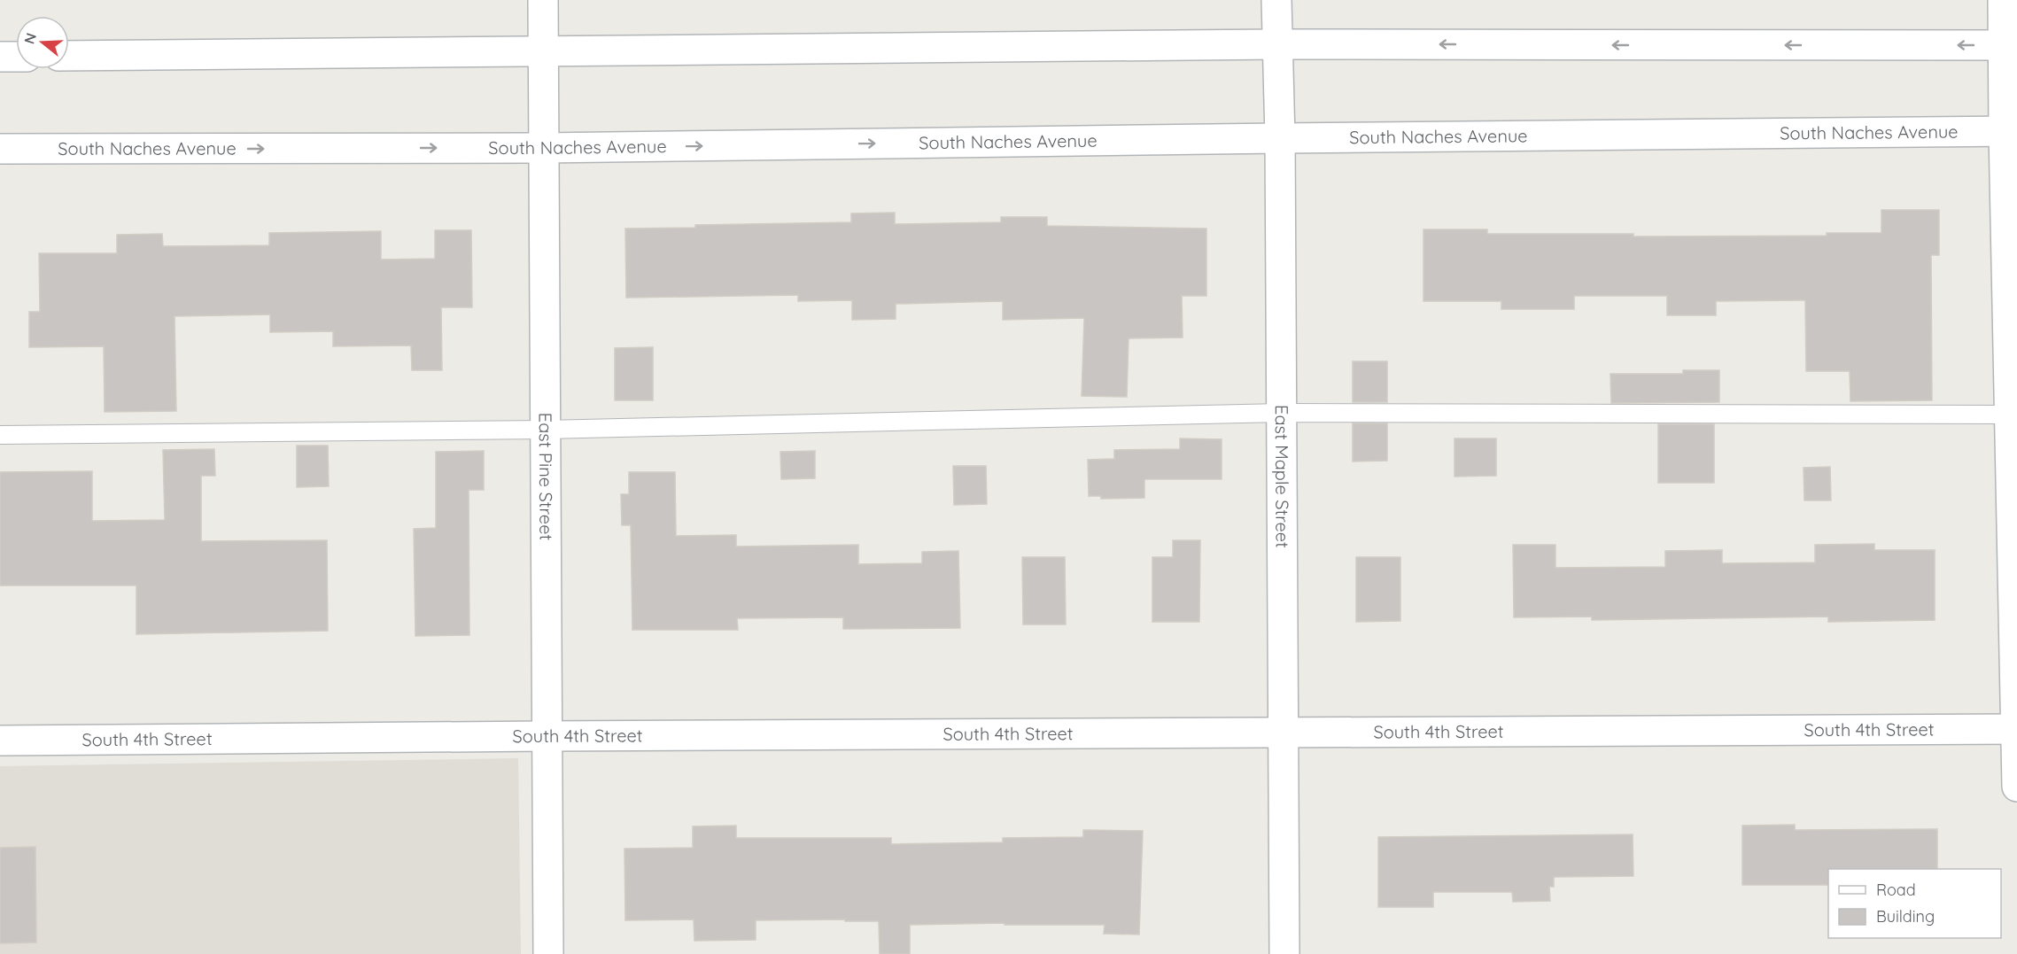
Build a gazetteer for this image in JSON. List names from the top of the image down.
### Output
{
  "streets": {
    "street": [
      "South Naches Avenue",
      "East Maple Street",
      "East Pine Street",
      "South 4th Street"
    ]
  },
  "crossings": [
    ["South Naches Avenue", "East Maple Street"],
    ["South Naches Avenue", "East Pine Street"],
    ["East Maple Street", "South 4th Street"],
    ["East Pine Street", "South 4th Street"]
  ],
  "legend": ["Road", "Building"],
  "north": "left"
}
